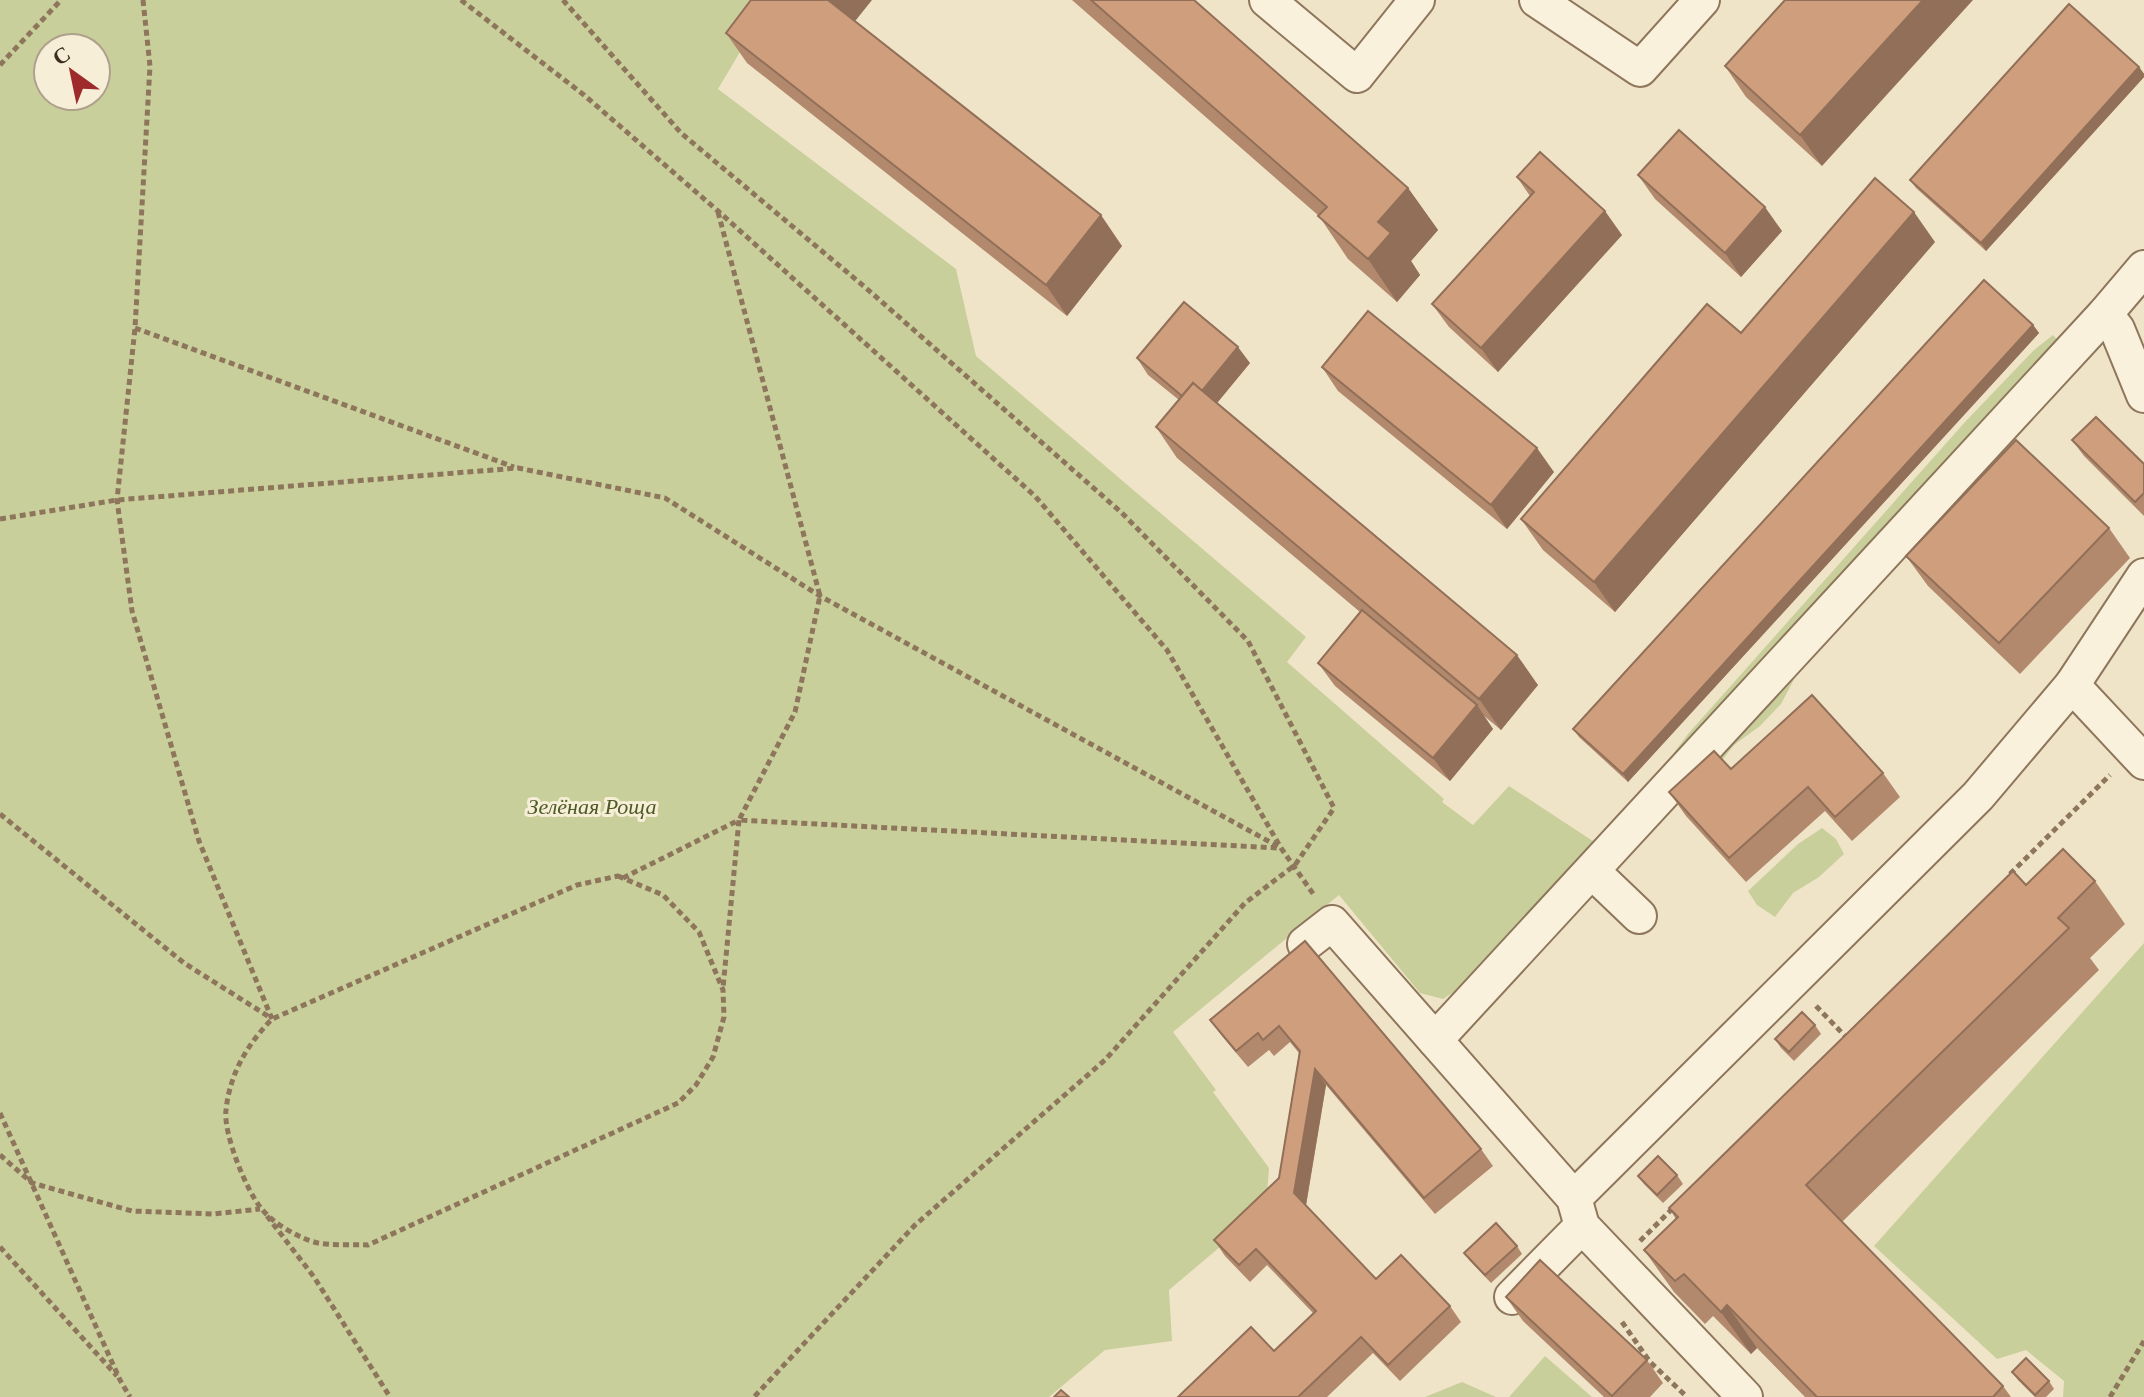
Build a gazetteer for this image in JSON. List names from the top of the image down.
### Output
{
  "parks": ["Зелёная Роща"],
  "north": "top left"
}
